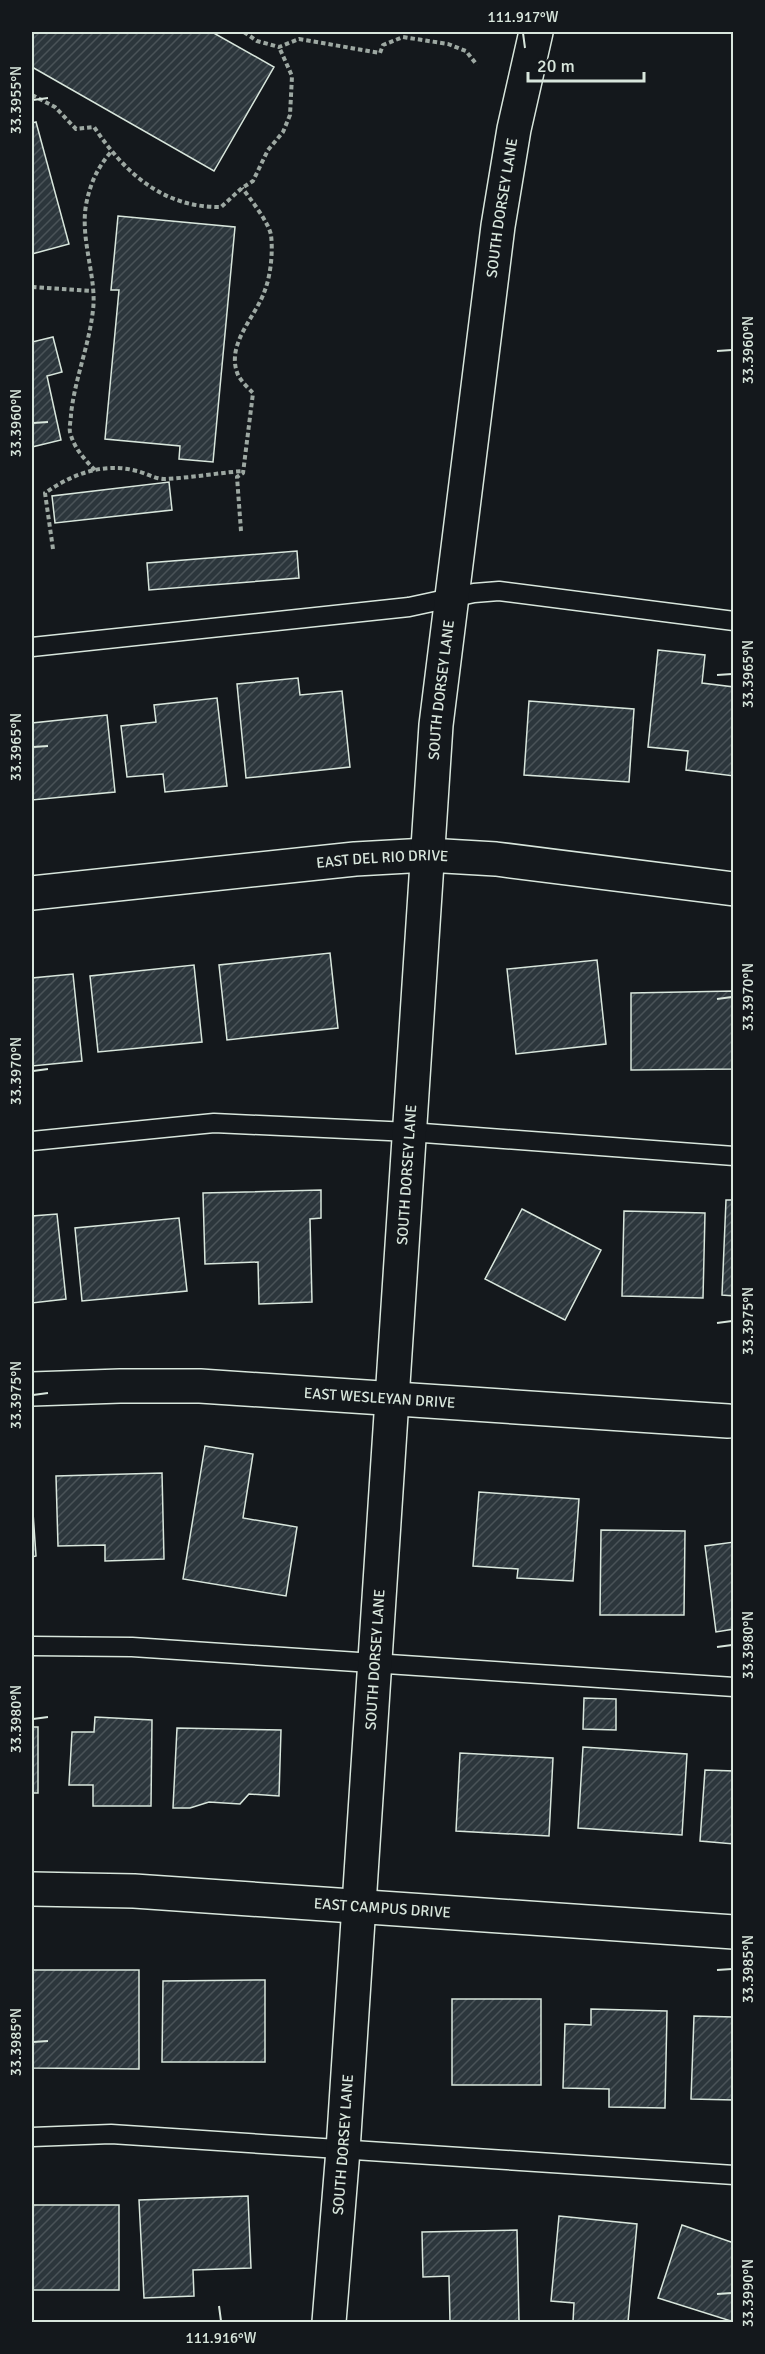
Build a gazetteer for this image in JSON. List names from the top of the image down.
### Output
{
  "streets": {
    "street": [
      "SOUTH DORSEY LANE",
      "EAST DEL RIO DRIVE",
      "EAST WESLEYAN DRIVE",
      "EAST CAMPUS DRIVE"
    ]
  },
  "crossings": [
    ["SOUTH DORSEY LANE", "EAST DEL RIO DRIVE"],
    ["SOUTH DORSEY LANE", "EAST WESLEYAN DRIVE"],
    ["SOUTH DORSEY LANE", "EAST CAMPUS DRIVE"]
  ],
  "scale_bar": "20 m",
  "coordinates": [
    "111.917°W",
    "33.3955°N",
    "33.3960°N",
    "33.3965°N",
    "33.3970°N",
    "33.3975°N",
    "33.3980°N",
    "33.3985°N",
    "33.3990°N",
    "111.916°W"
  ]
}
